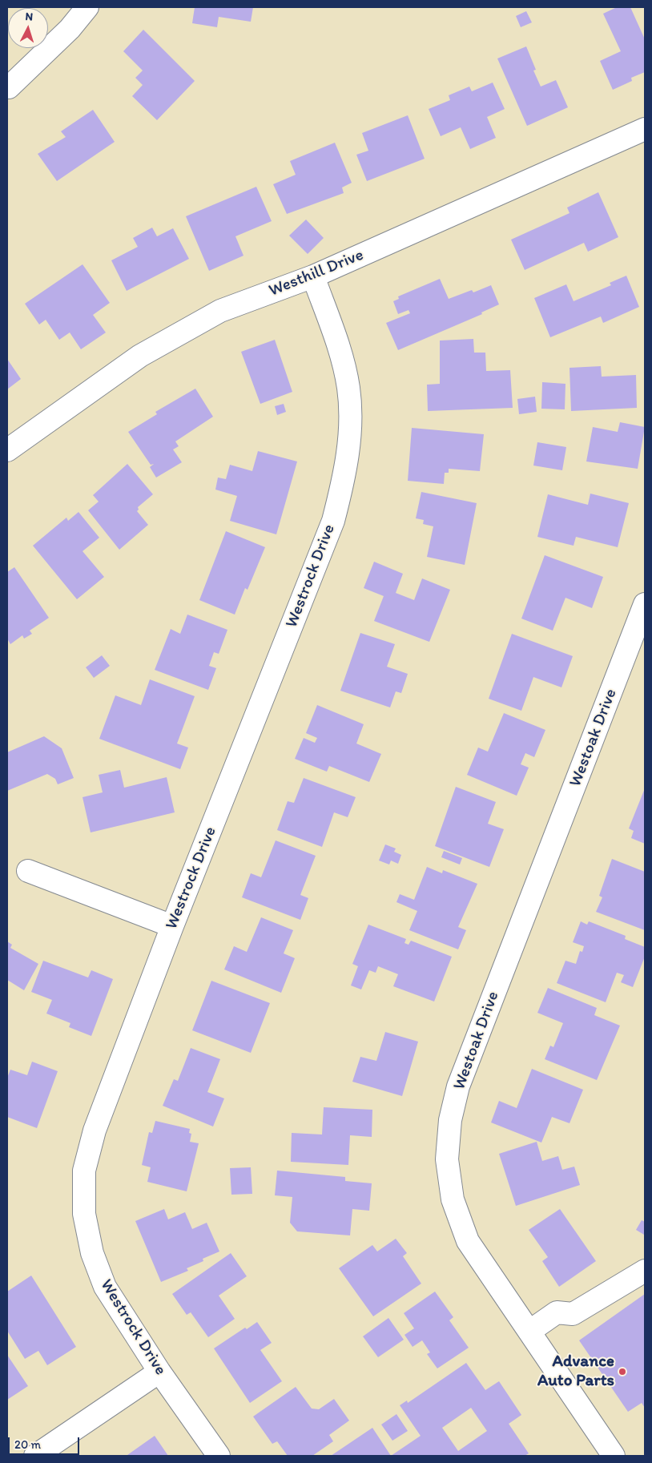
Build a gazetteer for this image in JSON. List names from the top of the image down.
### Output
{
  "streets": {
    "street": ["Westhill Drive", "Westrock Drive", "Westoak Drive"]
  },
  "crossings": [
    ["Westhill Drive", "Westrock Drive"]
  ],
  "places": ["Advance Auto Parts"],
  "scale_bar": "20 m",
  "north": "top"
}
